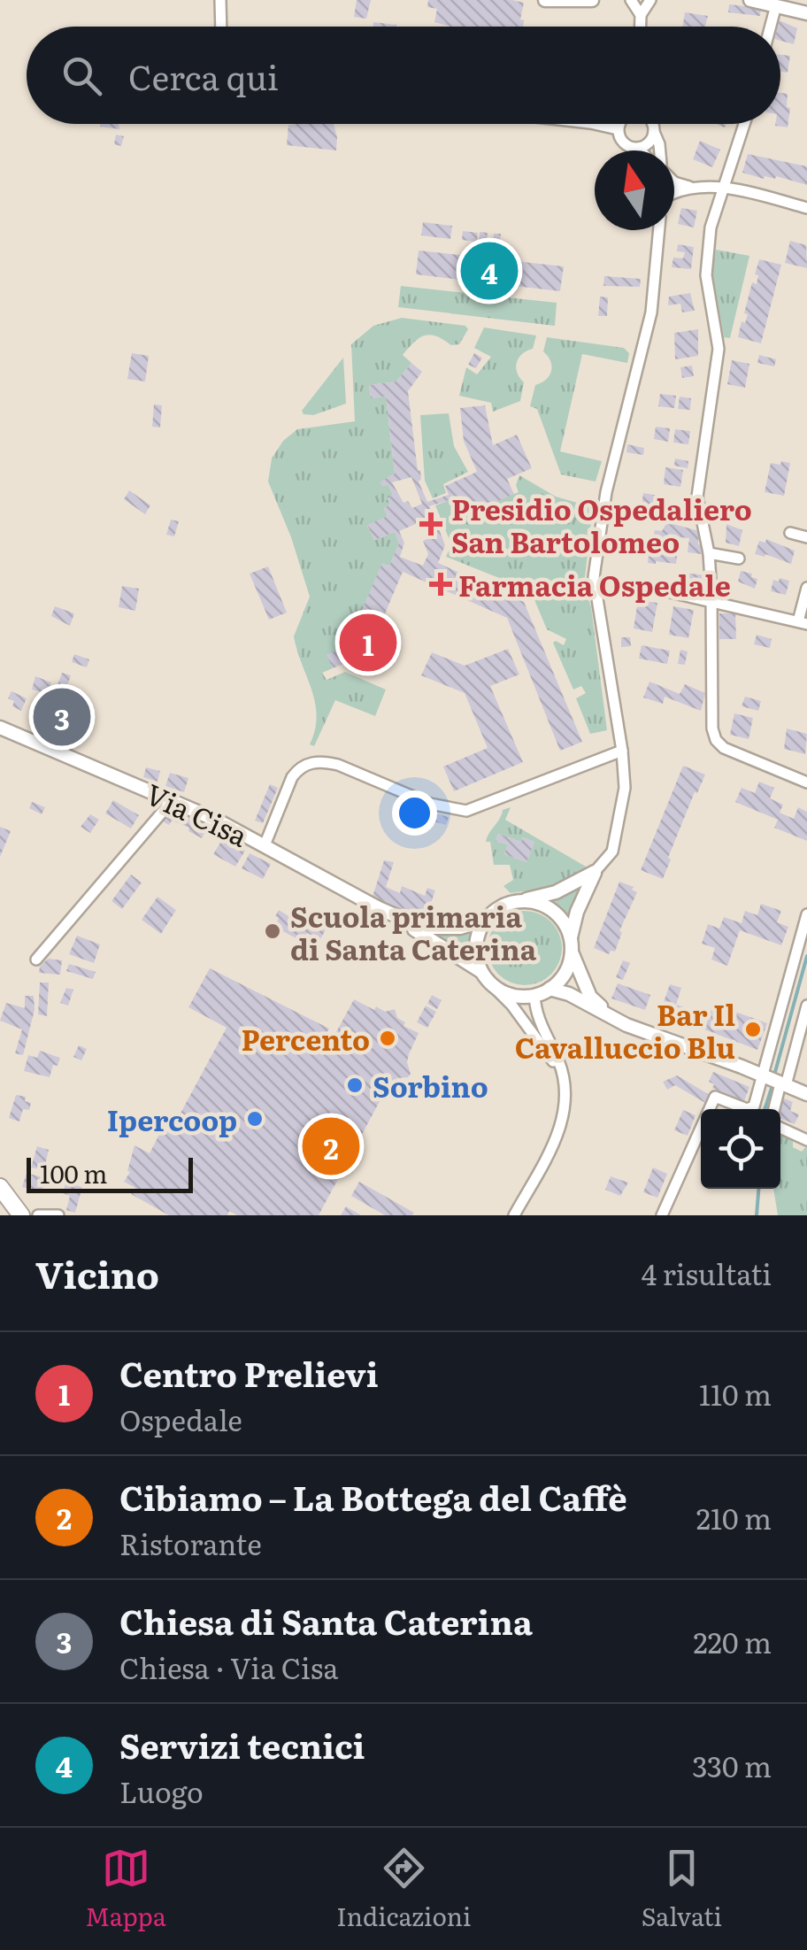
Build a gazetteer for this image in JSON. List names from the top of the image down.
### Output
{
  "streets": {
    "street": ["Via Cisa"]
  },
  "places": {
    "health": ["Presidio Ospedaliero San Bartolomeo", "Farmacia Ospedale"],
    "other": [
      "Scuola primaria di Santa Caterina",
      "Bar Il Cavalluccio Blu",
      "Percento",
      "Sorbino",
      "Ipercoop"
    ]
  },
  "scale_bar": "100 m",
  "north": "top",
  "page": {
    "search": "Cerca qui",
    "pins": [
      "4",
      "1",
      "3",
      "2"
    ],
    "scale": "100 m",
    "heading": ["Vicino", "4 risultati"],
    "list": [
      {
        "mark": "1",
        "name": "Centro Prelievi",
        "note": "Ospedale",
        "value": "110 m"
      },
      {
        "mark": "2",
        "name": "Cibiamo – La Bottega del Caffè",
        "note": "Ristorante",
        "value": "210 m"
      },
      {
        "mark": "3",
        "name": "Chiesa di Santa Caterina",
        "note": "Chiesa · Via Cisa",
        "value": "220 m"
      },
      {
        "mark": "4",
        "name": "Servizi tecnici",
        "note": "Luogo",
        "value": "330 m"
      }
    ],
    "nav": ["Mappa", "Indicazioni", "Salvati"]
  }
}
